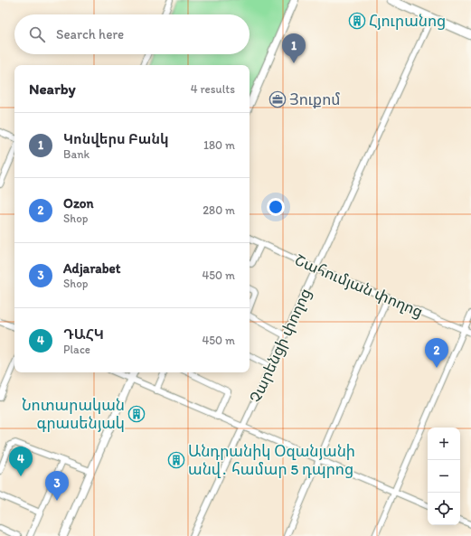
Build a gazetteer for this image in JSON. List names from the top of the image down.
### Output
{
  "streets": {
    "street": ["Շահումյան փողոց", "Չարենցի փողոց"]
  },
  "crossings": [
    ["Շահումյան փողոց", "Չարենցի փողոց"]
  ],
  "places": {
    "building": ["Հյուրանոց", "Նոտարական գրասենյակ", "Անդրանիկ Օզանյանի անվ․ համար 5 դպրոց"],
    "office": ["Յուքոմ"]
  },
  "page": {
    "search": "Search here",
    "pins": [
      "1",
      "2",
      "4",
      "3"
    ],
    "heading": ["Nearby", "4 results"],
    "list": [
      {
        "mark": "1",
        "name": "Կոնվերս Բանկ",
        "note": "Bank",
        "value": "180 m"
      },
      {
        "mark": "2",
        "name": "Ozon",
        "note": "Shop",
        "value": "280 m"
      },
      {
        "mark": "3",
        "name": "Adjarabet",
        "note": "Shop",
        "value": "450 m"
      },
      {
        "mark": "4",
        "name": "ԴԱՀԿ",
        "note": "Place",
        "value": "450 m"
      }
    ],
    "map_buttons": ["+", "−"]
  }
}
